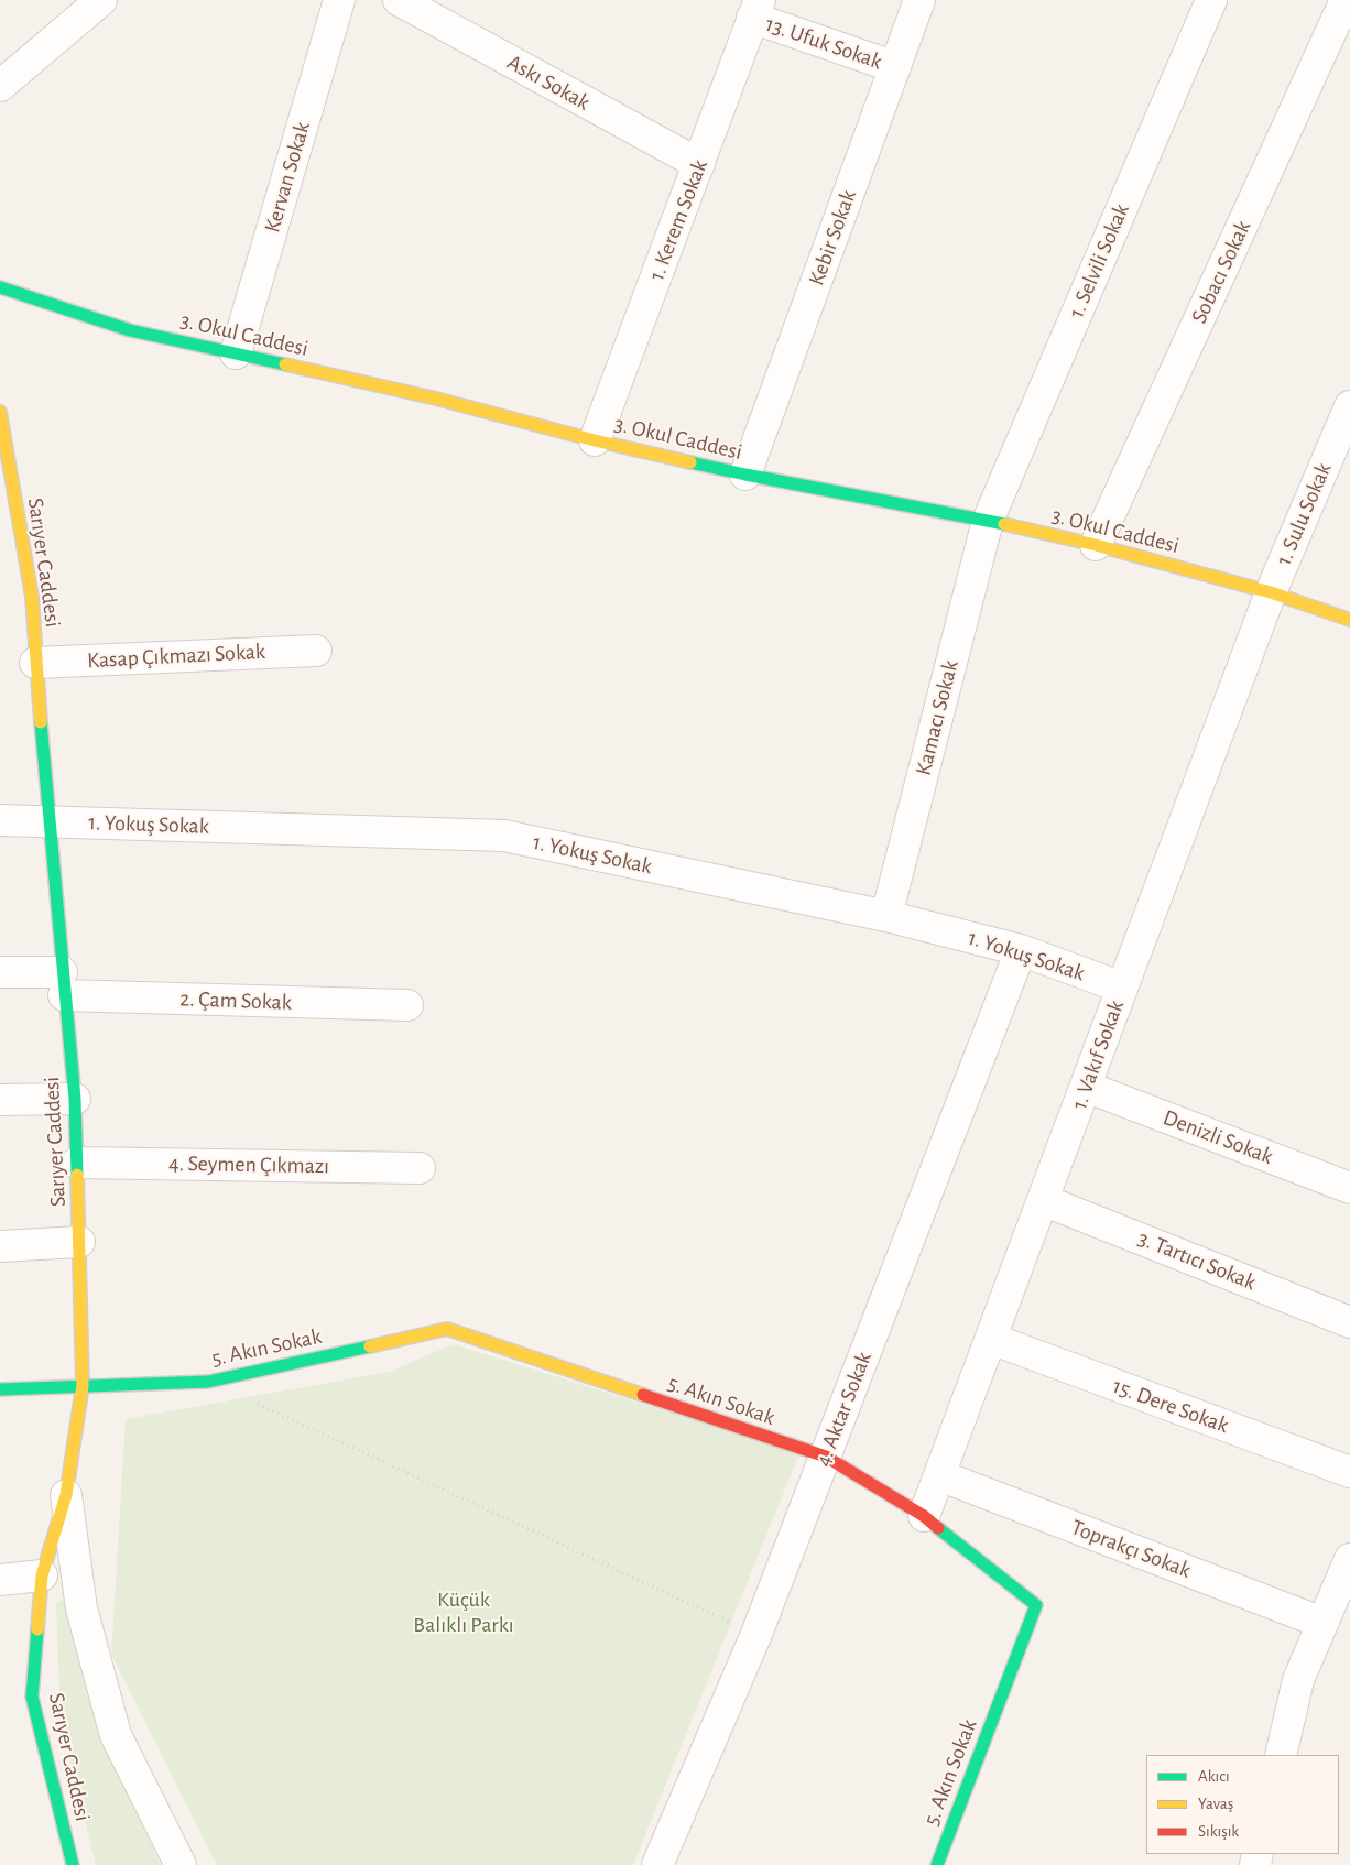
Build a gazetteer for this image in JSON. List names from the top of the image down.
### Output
{
  "streets": {
    "street": [
      "13. Ufuk Sokak",
      "Askı Sokak",
      "Kervan Sokak",
      "1. Kerem Sokak",
      "Kebir Sokak",
      "1. Selvili Sokak",
      "Sobacı Sokak",
      "3. Okul Caddesi",
      "1. Sulu Sokak",
      "Sarıyer Caddesi",
      "Kasap Çıkmazı Sokak",
      "Kamacı Sokak",
      "1. Yokuş Sokak",
      "2. Çam Sokak",
      "1. Vakıf Sokak",
      "Denizli Sokak",
      "4. Seymen Çıkmazı",
      "3. Tartıcı Sokak",
      "5. Akın Sokak",
      "15. Dere Sokak",
      "4. Aktar Sokak",
      "Toprakçı Sokak"
    ]
  },
  "crossings": [
    ["13. Ufuk Sokak", "1. Kerem Sokak"],
    ["13. Ufuk Sokak", "Kebir Sokak"],
    ["Askı Sokak", "1. Kerem Sokak"],
    ["Kervan Sokak", "3. Okul Caddesi"],
    ["1. Kerem Sokak", "3. Okul Caddesi"],
    ["Kebir Sokak", "3. Okul Caddesi"],
    ["1. Selvili Sokak", "3. Okul Caddesi"],
    ["1. Selvili Sokak", "Kamacı Sokak"],
    ["Sobacı Sokak", "3. Okul Caddesi"],
    ["3. Okul Caddesi", "1. Sulu Sokak"],
    ["3. Okul Caddesi", "Kamacı Sokak"],
    ["3. Okul Caddesi", "1. Vakıf Sokak"],
    ["1. Sulu Sokak", "1. Vakıf Sokak"],
    ["Sarıyer Caddesi", "Kasap Çıkmazı Sokak"],
    ["Sarıyer Caddesi", "1. Yokuş Sokak"],
    ["Sarıyer Caddesi", "2. Çam Sokak"],
    ["Sarıyer Caddesi", "4. Seymen Çıkmazı"],
    ["Sarıyer Caddesi", "5. Akın Sokak"],
    ["Kamacı Sokak", "1. Yokuş Sokak"],
    ["1. Yokuş Sokak", "1. Vakıf Sokak"],
    ["1. Yokuş Sokak", "4. Aktar Sokak"],
    ["1. Vakıf Sokak", "Denizli Sokak"],
    ["1. Vakıf Sokak", "3. Tartıcı Sokak"],
    ["1. Vakıf Sokak", "5. Akın Sokak"],
    ["1. Vakıf Sokak", "15. Dere Sokak"],
    ["1. Vakıf Sokak", "Toprakçı Sokak"],
    ["5. Akın Sokak", "4. Aktar Sokak"]
  ],
  "parks": ["Küçük Balıklı Parkı"],
  "legend": ["Akıcı", "Yavaş", "Sıkışık"]
}
